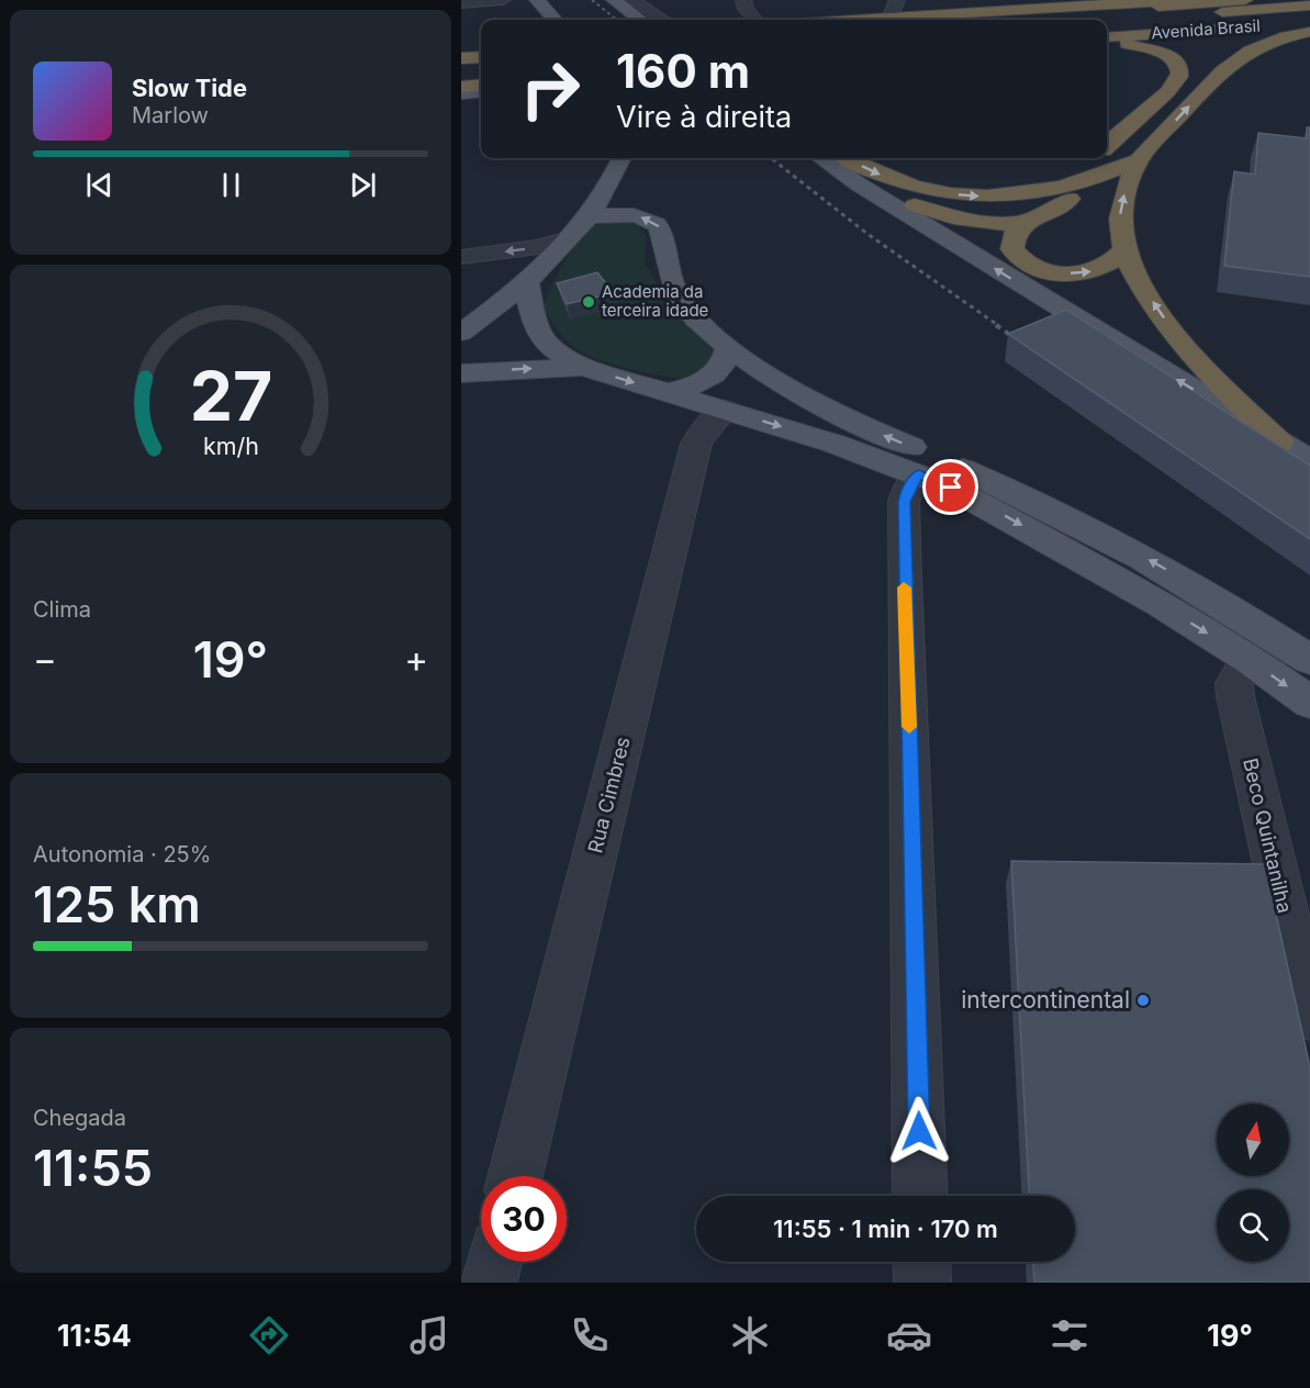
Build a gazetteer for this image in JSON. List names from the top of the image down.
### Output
{
  "streets": {
    "highway": ["Avenida Brasil"],
    "street": ["Rua Cimbres", "Beco Quintanilha"]
  },
  "places": ["Academia da terceira idade", "intercontinental"],
  "north": "top",
  "page": {
    "turn": ["160 m", "Vire à direita"],
    "song": ["Slow Tide", "Marlow"],
    "tile": [
      "Clima",
      ["Autonomia · 25%", "125 km"],
      ["Chegada", "11:55"]
    ],
    "heat": ["−", "19°", "+"],
    "limit": "30",
    "trip": "11:55 · 1 min · 170 m",
    "tabs": ["11:54", "19°"],
    "gauge": ["27", "km/h"]
  }
}
